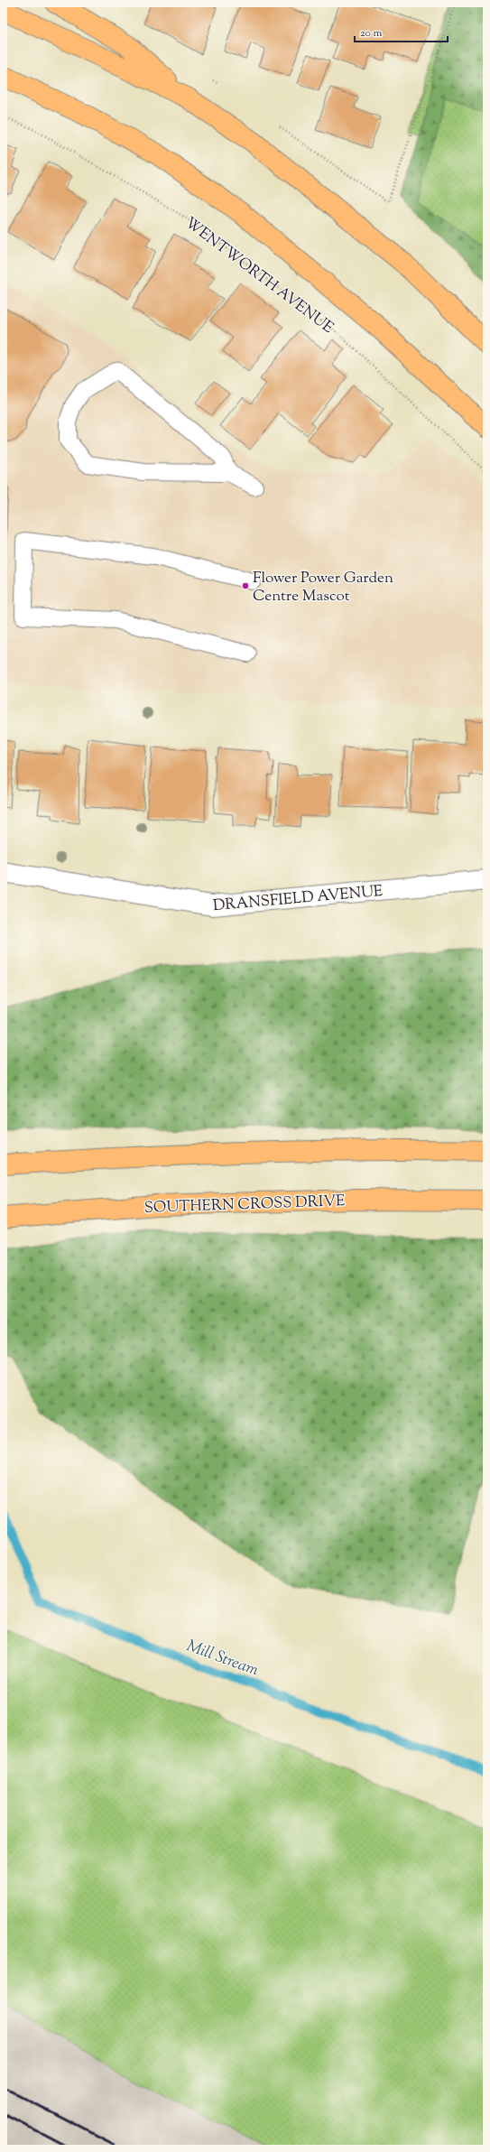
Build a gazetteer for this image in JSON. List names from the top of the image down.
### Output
{
  "streets": {
    "main road": ["WENTWORTH AVENUE", "SOUTHERN CROSS DRIVE"],
    "street": ["DRANSFIELD AVENUE"]
  },
  "water": ["Mill Stream"],
  "places": ["Flower Power Garden Centre Mascot"],
  "scale_bar": "20 m"
}
